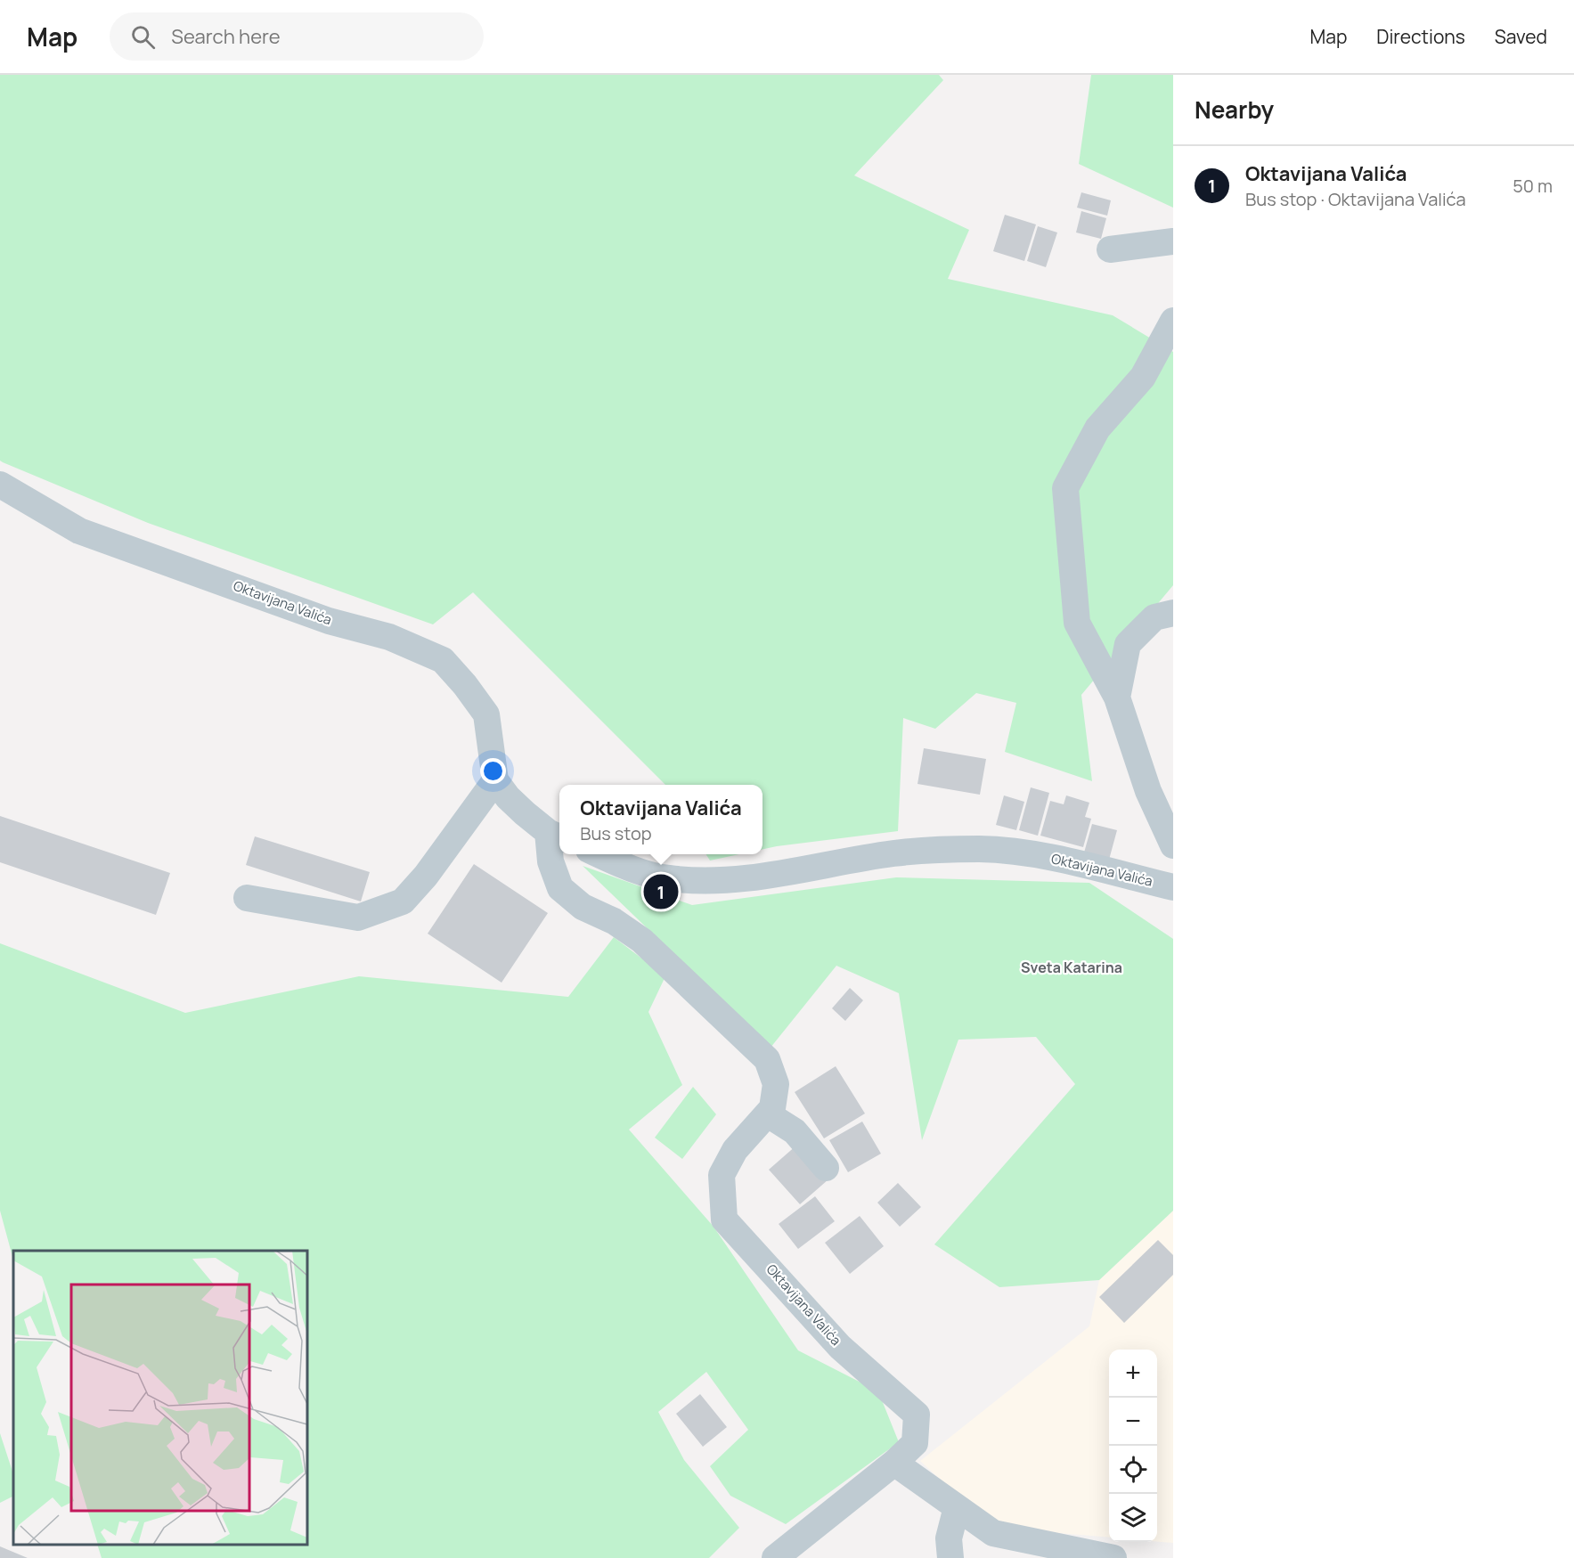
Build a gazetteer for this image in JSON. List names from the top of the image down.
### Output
{
  "streets": {
    "street": ["Oktavijana Valića"]
  },
  "districts": ["Sveta Katarina"],
  "page": {
    "header": "Map",
    "search": "Search here",
    "nav": ["Map", "Directions", "Saved"],
    "heading": "Nearby",
    "list": [
      {
        "mark": "1",
        "name": "Oktavijana Valića",
        "note": "Bus stop · Oktavijana Valića",
        "value": "50 m"
      }
    ],
    "popup": ["Oktavijana Valića", "Bus stop"],
    "pins": "1",
    "map_buttons": ["+", "−"]
  }
}
